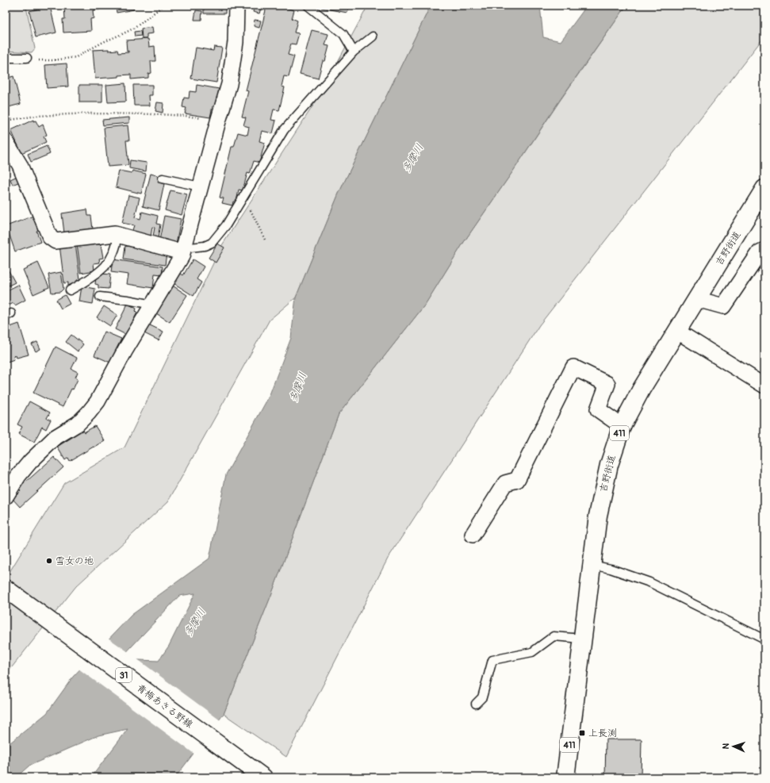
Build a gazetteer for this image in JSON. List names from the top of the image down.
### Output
{
  "streets": {
    "main road": [
      "吉野街道",
      "411",
      "31",
      "青梅あきる野線"
    ]
  },
  "water": ["多摩川"],
  "places": {
    "other": ["雪女の地"],
    "transit": ["上長渕"]
  },
  "north": "left"
}
